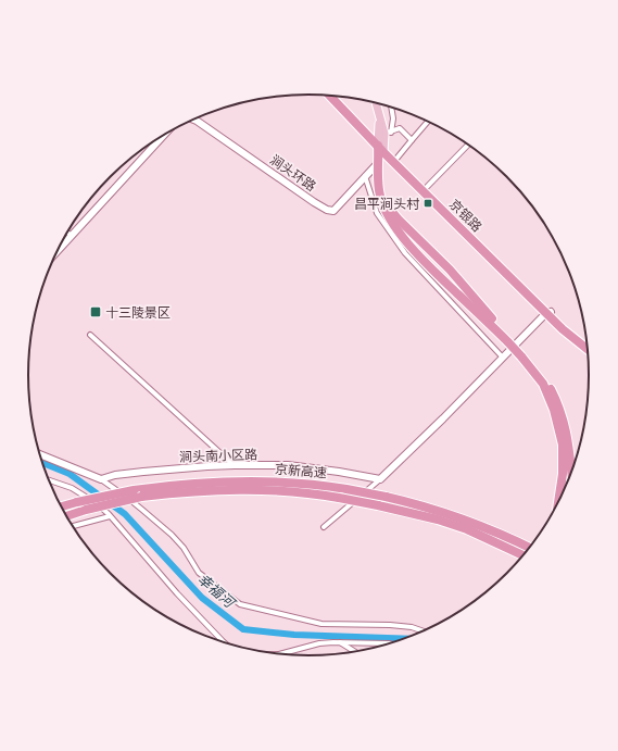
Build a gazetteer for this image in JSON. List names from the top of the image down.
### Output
{
  "streets": {
    "highway": ["京银路", "京新高速"],
    "street": ["涧头环路", "涧头南小区路"]
  },
  "water": ["幸福河"],
  "places": {
    "transit": ["昌平涧头村", "十三陵景区"]
  }
}
